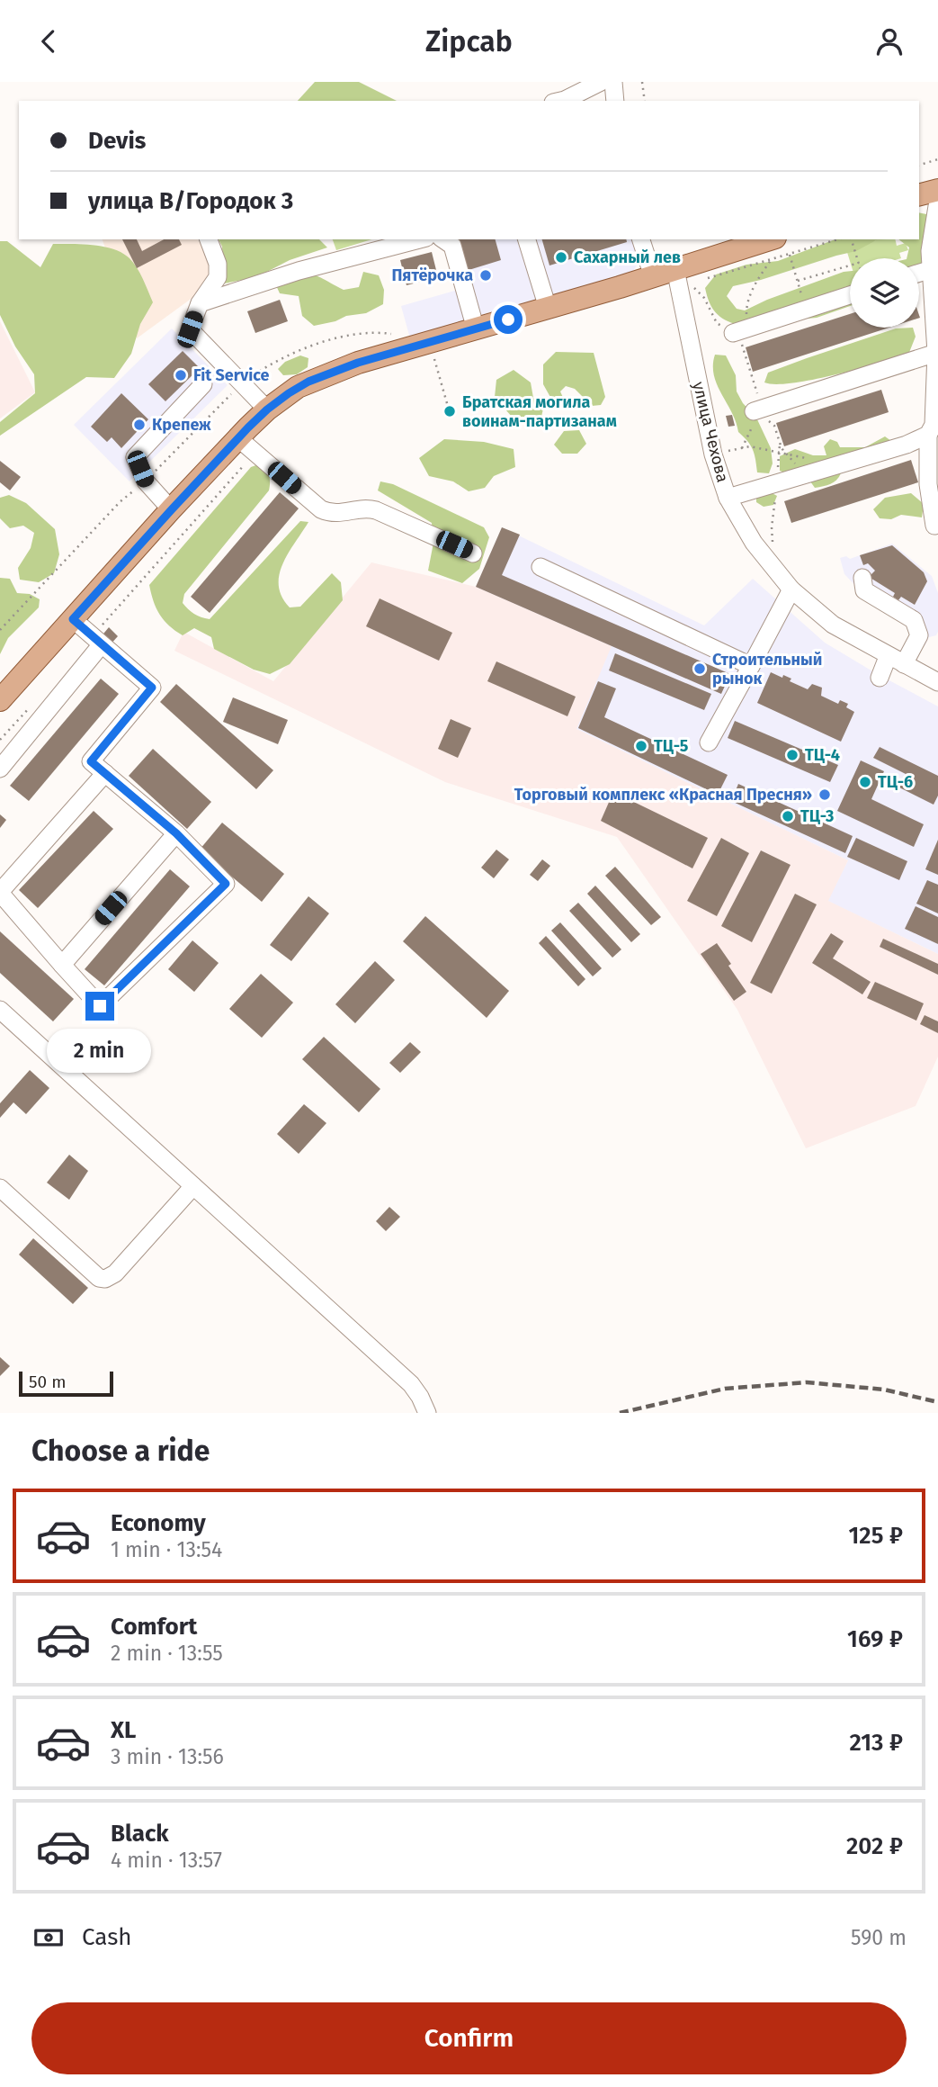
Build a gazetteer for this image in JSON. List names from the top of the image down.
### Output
{
  "streets": {
    "street": ["улица Чехова"]
  },
  "places": [
    "Сахарный лев",
    "Пятёрочка",
    "Fit Service",
    "Братская могила воинам-партизанам",
    "Крепеж",
    "Строительный рынок",
    "ТЦ-5",
    "ТЦ-4",
    "ТЦ-6",
    "Торговый комплекс «Красная Пресня»",
    "ТЦ-3"
  ],
  "scale_bar": "50 m",
  "page": {
    "header": "Zipcab",
    "banner": ["Devis", "улица В/Городок 3"],
    "bubble": "2 min",
    "scale": "50 m",
    "heading": "Choose a ride",
    "list": [
      {
        "name": "Economy",
        "note": "1 min · 13:54",
        "value": "125 ₽"
      },
      {
        "name": "Comfort",
        "note": "2 min · 13:55",
        "value": "169 ₽"
      },
      {
        "name": "XL",
        "note": "3 min · 13:56",
        "value": "213 ₽"
      },
      {
        "name": "Black",
        "note": "4 min · 13:57",
        "value": "202 ₽"
      }
    ],
    "pay": ["Cash", "590 m"],
    "buttons": "Confirm"
  }
}
